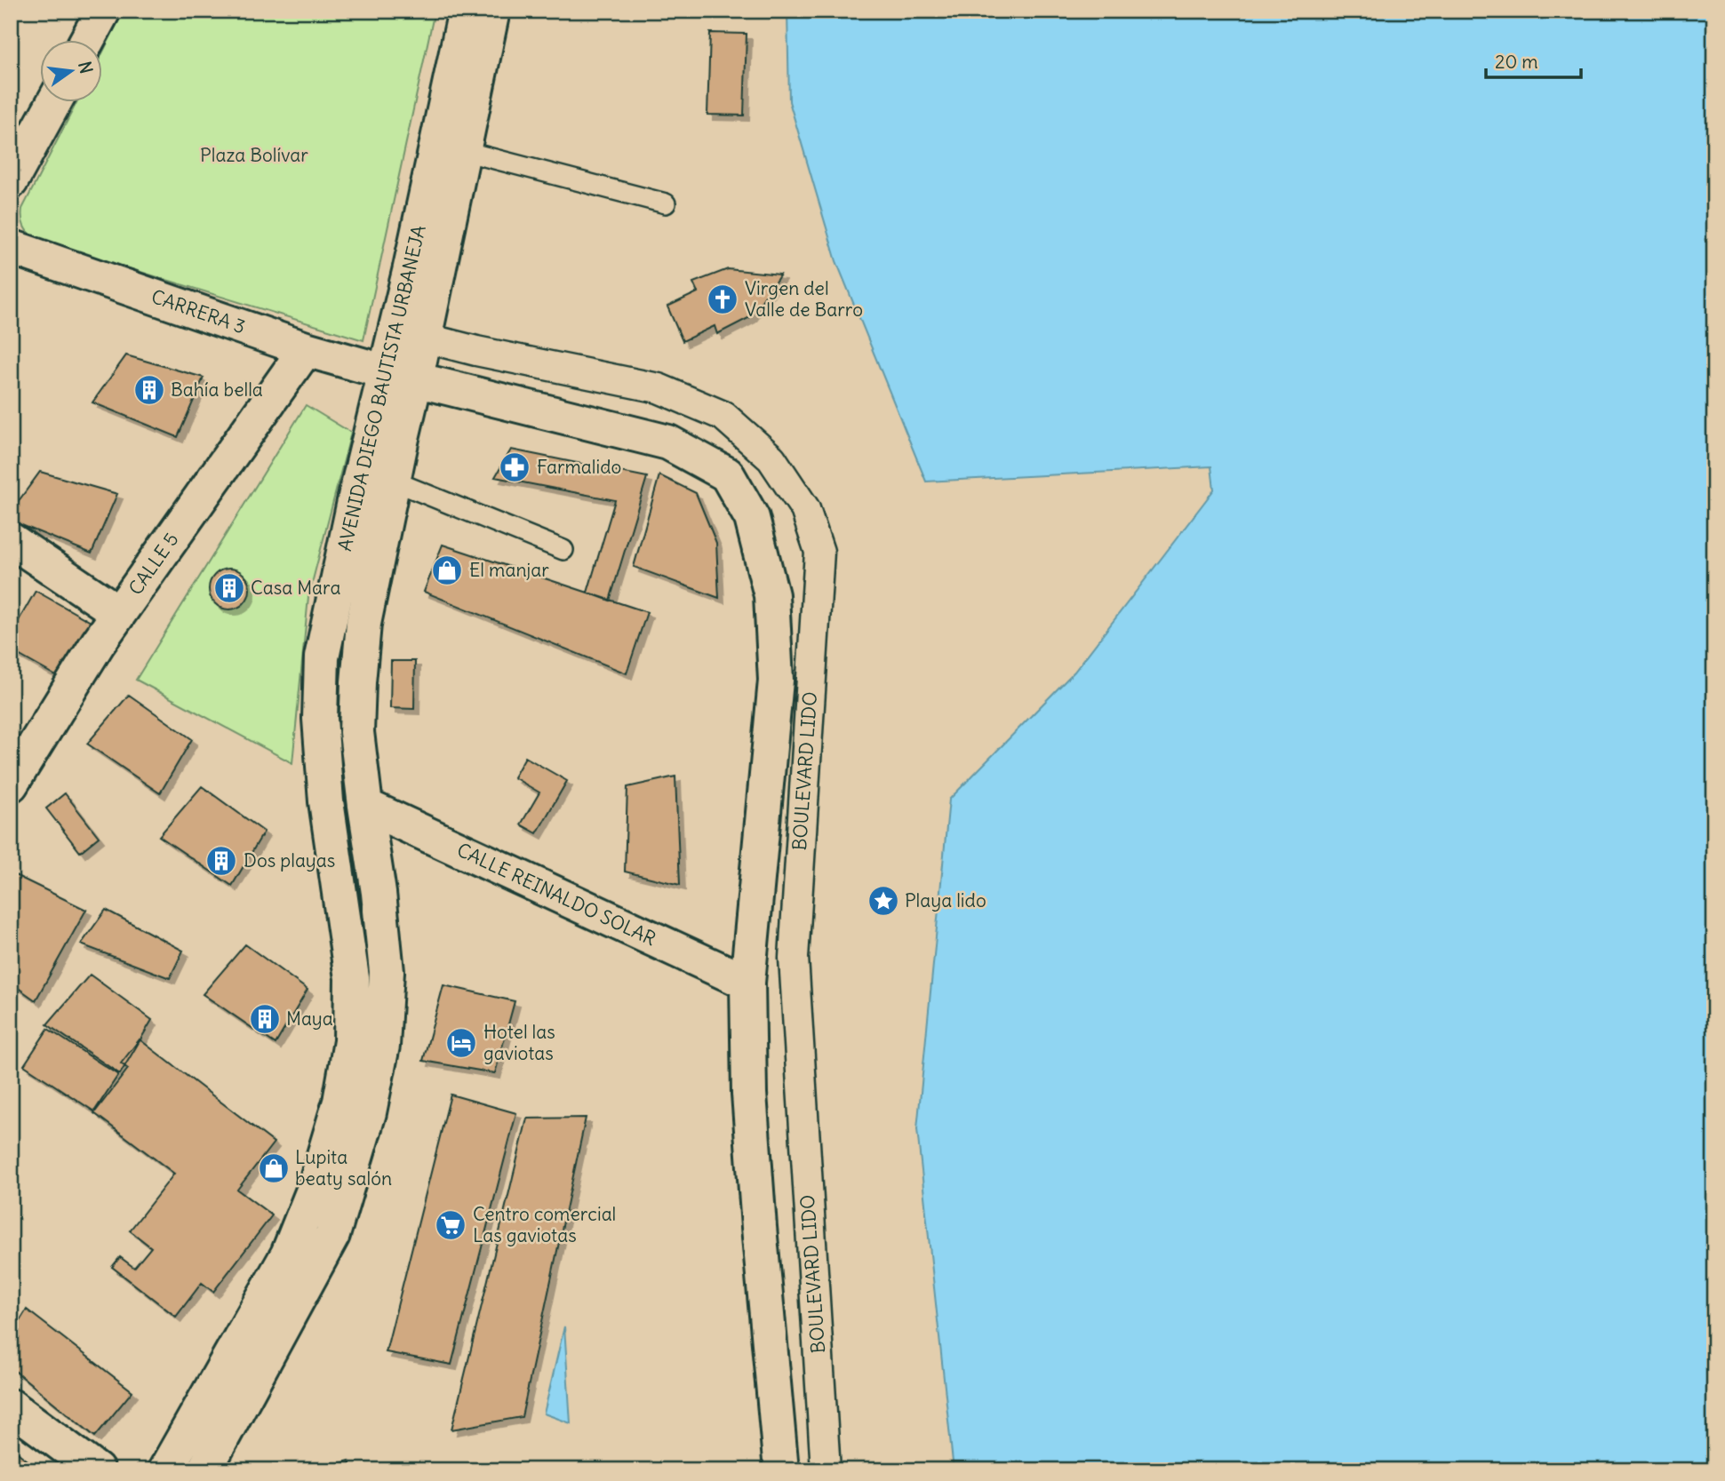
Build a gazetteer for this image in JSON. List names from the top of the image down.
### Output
{
  "streets": {
    "street": [
      "CARRERA 3",
      "AVENIDA DIEGO BAUTISTA URBANEJA",
      "CALLE 5",
      "BOULEVARD LIDO",
      "CALLE REINALDO SOLAR"
    ]
  },
  "crossings": [
    ["CARRERA 3", "AVENIDA DIEGO BAUTISTA URBANEJA"],
    ["CARRERA 3", "CALLE 5"],
    ["CARRERA 3", "BOULEVARD LIDO"],
    ["AVENIDA DIEGO BAUTISTA URBANEJA", "BOULEVARD LIDO"],
    ["AVENIDA DIEGO BAUTISTA URBANEJA", "CALLE REINALDO SOLAR"],
    ["BOULEVARD LIDO", "CALLE REINALDO SOLAR"]
  ],
  "parks": ["Plaza Bolívar"],
  "places": {
    "church": ["Virgen del Valle de Barro"],
    "building": [
      "Bahía bella",
      "Casa Mara",
      "Dos playas",
      "Maya"
    ],
    "pharmacy": ["Farmalido"],
    "shop": ["El manjar", "Lupita beaty salón"],
    "place": ["Playa lido"],
    "hotel": ["Hotel las gaviotas"],
    "supermarket": ["Centro comercial Las gaviotas"]
  },
  "scale_bar": "20 m",
  "north": "right"
}
